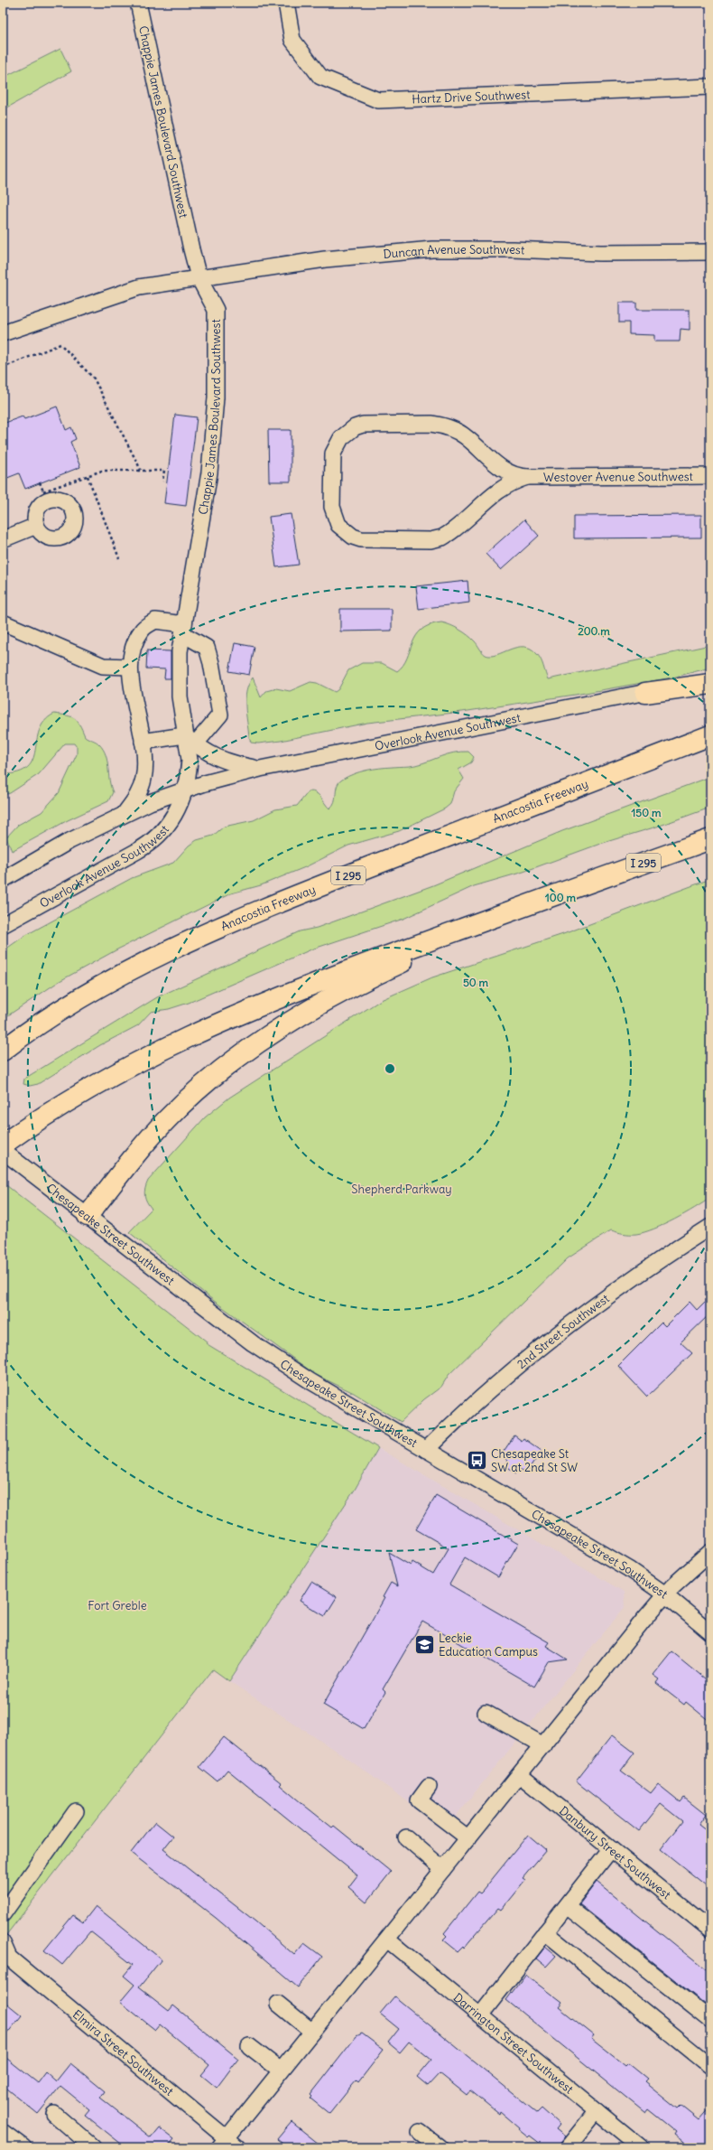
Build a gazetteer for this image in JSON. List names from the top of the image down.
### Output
{
  "streets": {
    "highway": ["Anacostia Freeway", "I 295"],
    "street": [
      "Hartz Drive Southwest",
      "Chappie James Boulevard Southwest",
      "Duncan Avenue Southwest",
      "Westover Avenue Southwest",
      "Overlook Avenue Southwest",
      "Chesapeake Street Southwest",
      "2nd Street Southwest",
      "Danbury Street Southwest",
      "Darrington Street Southwest",
      "Elmira Street Southwest"
    ]
  },
  "crossings": [
    ["Chappie James Boulevard Southwest", "Duncan Avenue Southwest"],
    ["Chappie James Boulevard Southwest", "Overlook Avenue Southwest"],
    ["Chesapeake Street Southwest", "2nd Street Southwest"]
  ],
  "parks": ["Shepherd Parkway", "Fort Greble"],
  "places": {
    "bus stop": ["Chesapeake St SW at 2nd St SW"],
    "school or university": ["Leckie Education Campus"]
  },
  "rings": [
    "200 m",
    "150 m",
    "100 m",
    "50 m"
  ]
}
